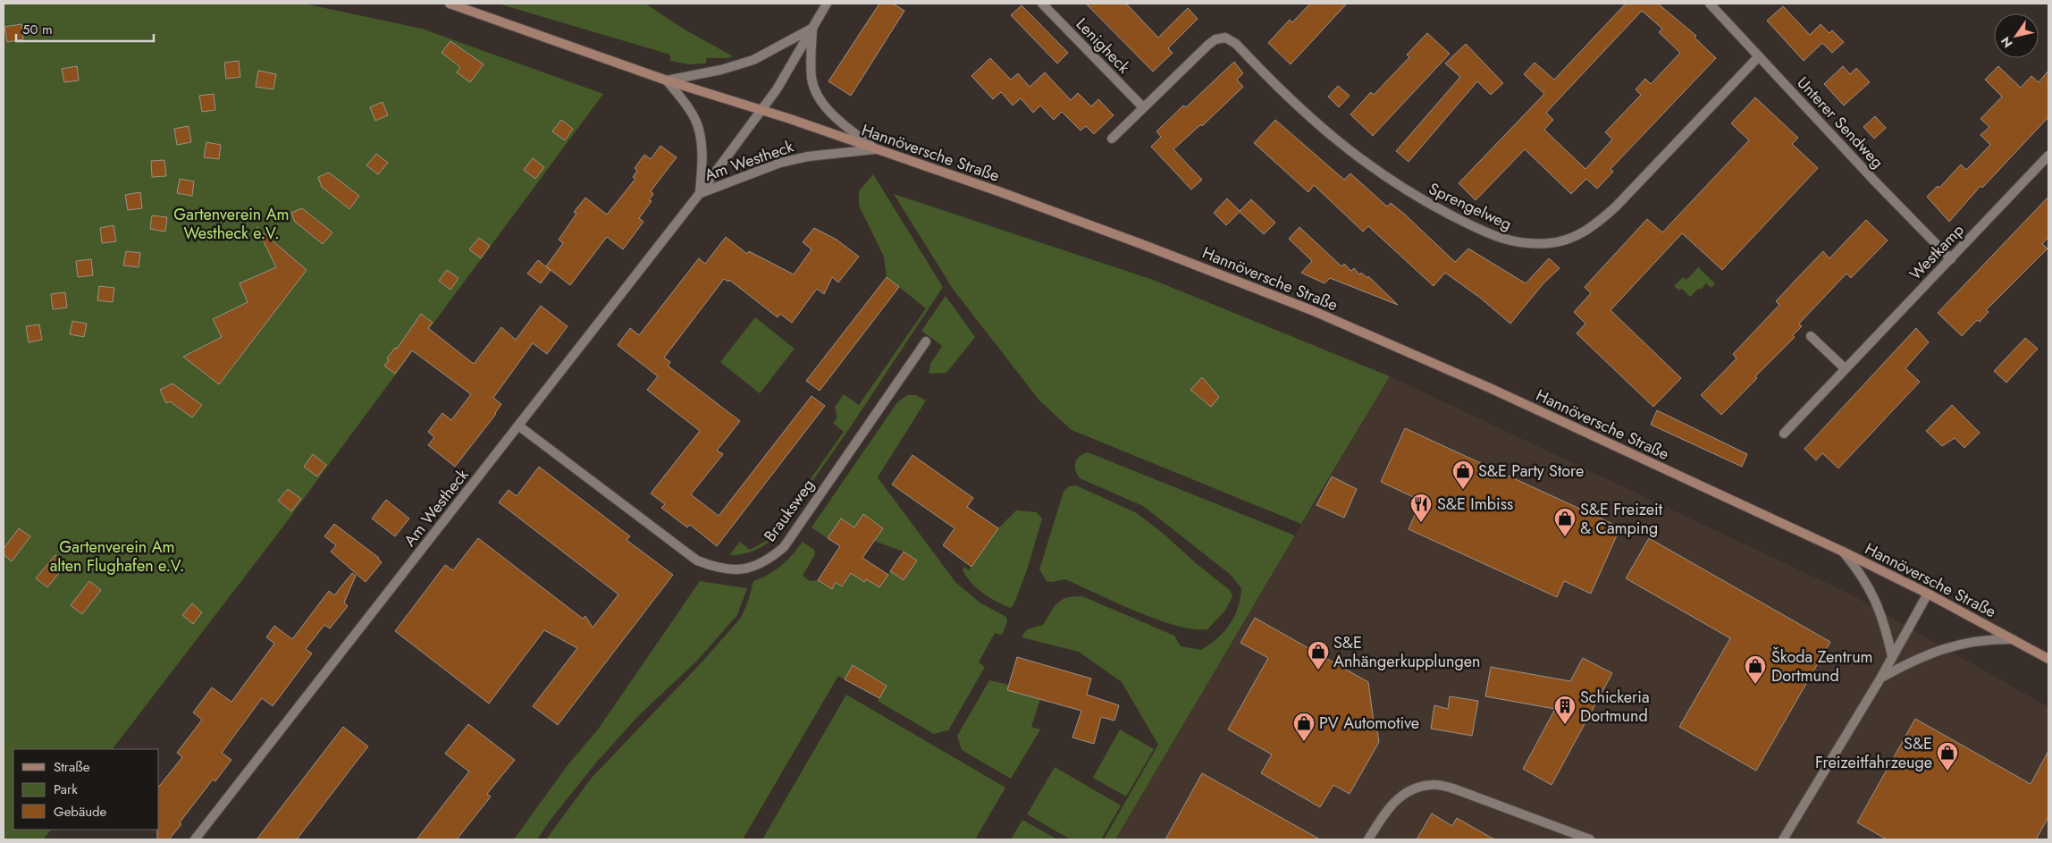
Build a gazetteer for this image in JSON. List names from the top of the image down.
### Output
{
  "streets": {
    "main road": ["Hannöversche Straße"],
    "street": [
      "Lenigheck",
      "Unterer Sendweg",
      "Am Westheck",
      "Sprengelweg",
      "Westkamp",
      "Brauksweg"
    ]
  },
  "crossings": [
    ["Lenigheck", "Sprengelweg"],
    ["Unterer Sendweg", "Sprengelweg"],
    ["Unterer Sendweg", "Westkamp"],
    ["Hannöversche Straße", "Am Westheck"],
    ["Am Westheck", "Brauksweg"]
  ],
  "parks": ["Gartenverein Am Westheck e.V.", "Gartenverein Am alten Flughafen e.V."],
  "places": {
    "shop": [
      "S&E Party Store",
      "S&E Freizeit & Camping",
      "S&E Anhängerkupplungen",
      "Škoda Zentrum Dortmund",
      "PV Automotive",
      "S&E Freizeitfahrzeuge"
    ],
    "restaurant": ["S&E Imbiss"],
    "building": ["Schickeria Dortmund"]
  },
  "legend": ["Straße", "Park", "Gebäude"],
  "scale_bar": "50 m",
  "north": "bottom left"
}
